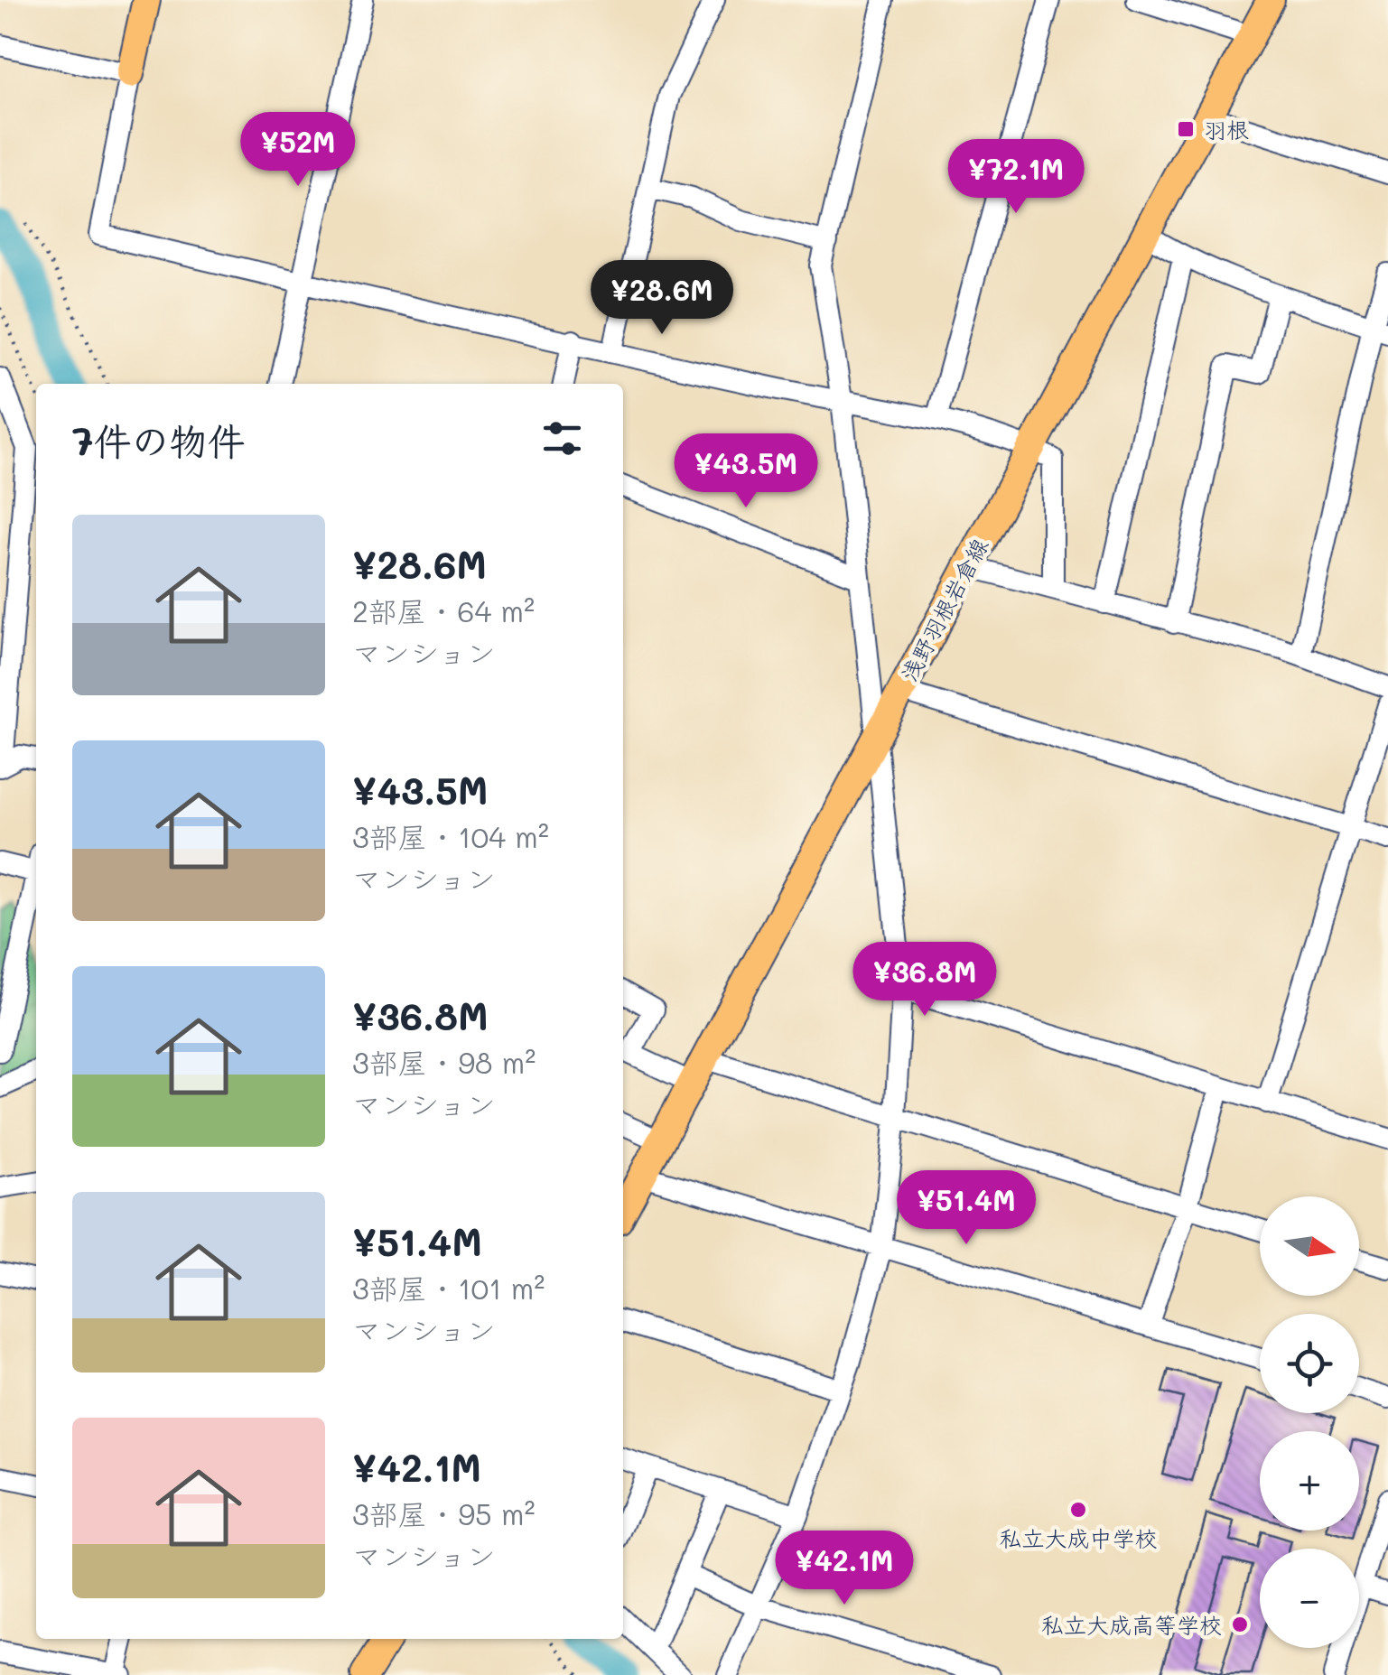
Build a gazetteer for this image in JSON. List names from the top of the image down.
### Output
{
  "streets": {
    "main road": ["浅野羽根岩倉線"]
  },
  "places": {
    "transit": ["羽根"],
    "other": ["私立大成中学校", "私立大成高等学校"]
  },
  "north": "right",
  "page": {
    "price": [
      "¥52M",
      "¥72.1M",
      "¥28.6M",
      "¥43.5M",
      "¥36.8M",
      "¥51.4M",
      "¥42.1M"
    ],
    "heading": "7件の物件",
    "list": [
      {
        "name": "¥28.6M",
        "note": "2部屋 · 64 m² · マンション"
      },
      {
        "name": "¥43.5M",
        "note": "3部屋 · 104 m² · マンション"
      },
      {
        "name": "¥36.8M",
        "note": "3部屋 · 98 m² · マンション"
      },
      {
        "name": "¥51.4M",
        "note": "3部屋 · 101 m² · マンション"
      },
      {
        "name": "¥42.1M",
        "note": "3部屋 · 95 m² · マンション"
      }
    ],
    "map_buttons": ["+", "−"]
  }
}
